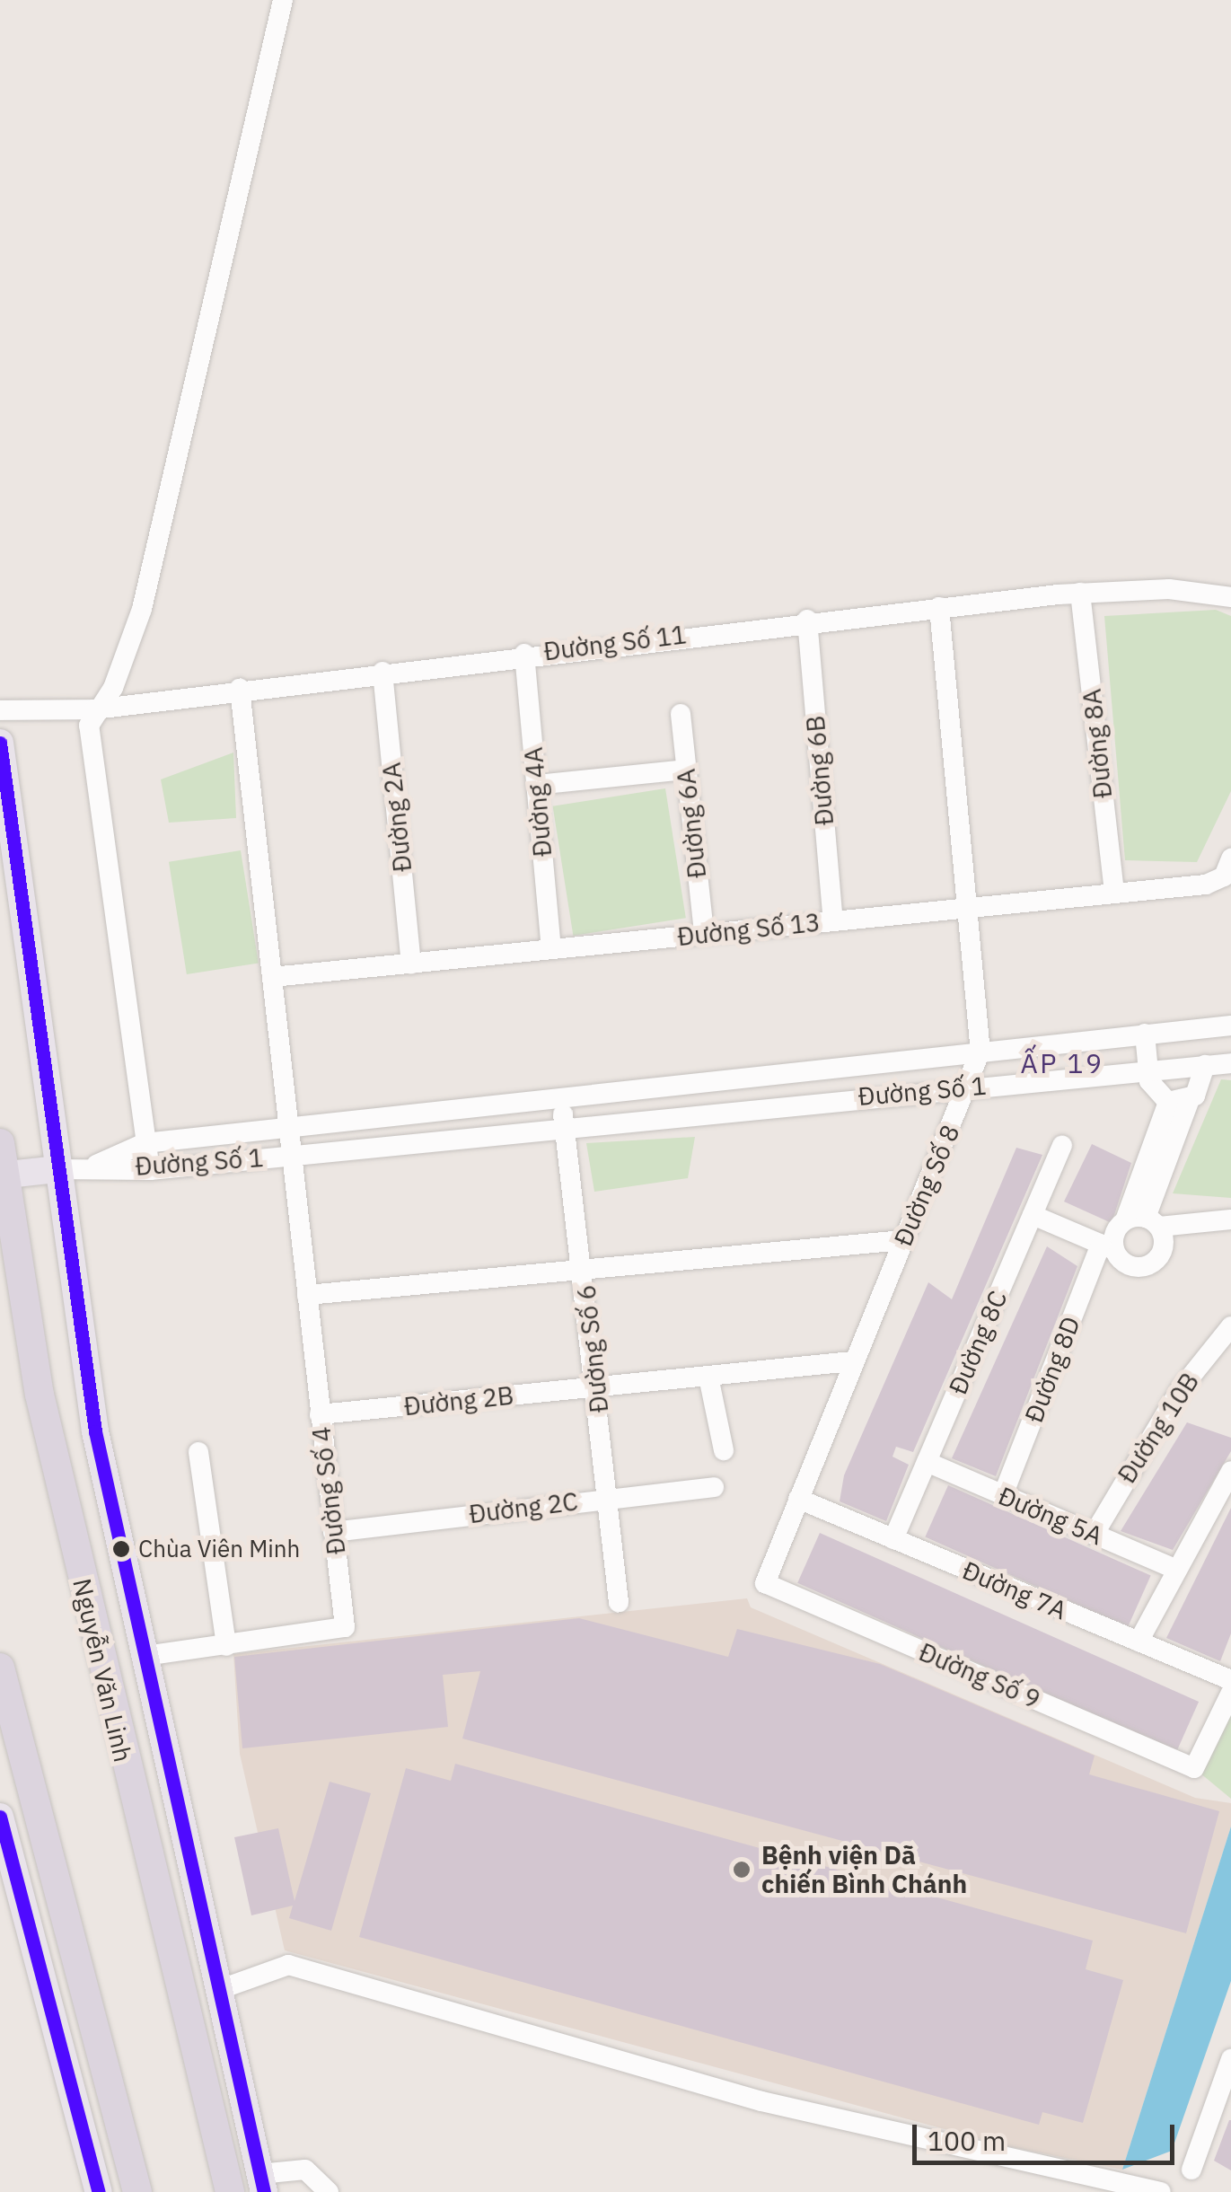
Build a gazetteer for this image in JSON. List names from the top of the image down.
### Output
{
  "streets": {
    "highway": ["Nguyễn Văn Linh"],
    "street": [
      "Đường Số 11",
      "Đường 8A",
      "Đường 6B",
      "Đường 4A",
      "Đường 2A",
      "Đường 6A",
      "Đường Số 13",
      "Đường Số 1",
      "Đường Số 8",
      "Đường 8C",
      "Đường Số 6",
      "Đường 8D",
      "Đường 2B",
      "Đường 10B",
      "Đường Số 4",
      "Đường 2C",
      "Đường 5A",
      "Đường 7A",
      "Đường Số 9"
    ]
  },
  "crossings": [
    ["Đường Số 11", "Đường 8A"],
    ["Đường Số 11", "Đường 6B"],
    ["Đường Số 11", "Đường 4A"],
    ["Đường Số 11", "Đường 2A"],
    ["Đường Số 11", "Đường Số 8"],
    ["Đường Số 11", "Đường Số 4"],
    ["Đường 8A", "Đường Số 13"],
    ["Đường 6B", "Đường Số 13"],
    ["Đường 4A", "Đường Số 13"],
    ["Đường 2A", "Đường Số 13"],
    ["Đường 6A", "Đường Số 13"],
    ["Đường Số 13", "Đường Số 8"],
    ["Đường Số 13", "Đường Số 4"],
    ["Đường Số 1", "Đường Số 8"],
    ["Đường Số 1", "Đường Số 6"],
    ["Đường Số 1", "Đường Số 4"],
    ["Đường Số 8", "Đường 2B"],
    ["Đường Số 8", "Đường 7A"],
    ["Đường Số 8", "Đường Số 9"],
    ["Đường 8C", "Đường 5A"],
    ["Đường 8C", "Đường 7A"],
    ["Đường Số 6", "Đường 2B"],
    ["Đường Số 6", "Đường 2C"],
    ["Đường 8D", "Đường 5A"],
    ["Đường 2B", "Đường Số 4"],
    ["Đường 10B", "Đường 5A"],
    ["Đường Số 4", "Đường 2C"],
    ["Đường Số 4", "Nguyễn Văn Linh"]
  ],
  "districts": ["ẤP 19"],
  "places": ["Chùa Viên Minh", "Bệnh viện Dã chiến Bình Chánh"],
  "scale_bar": "100 m"
}
